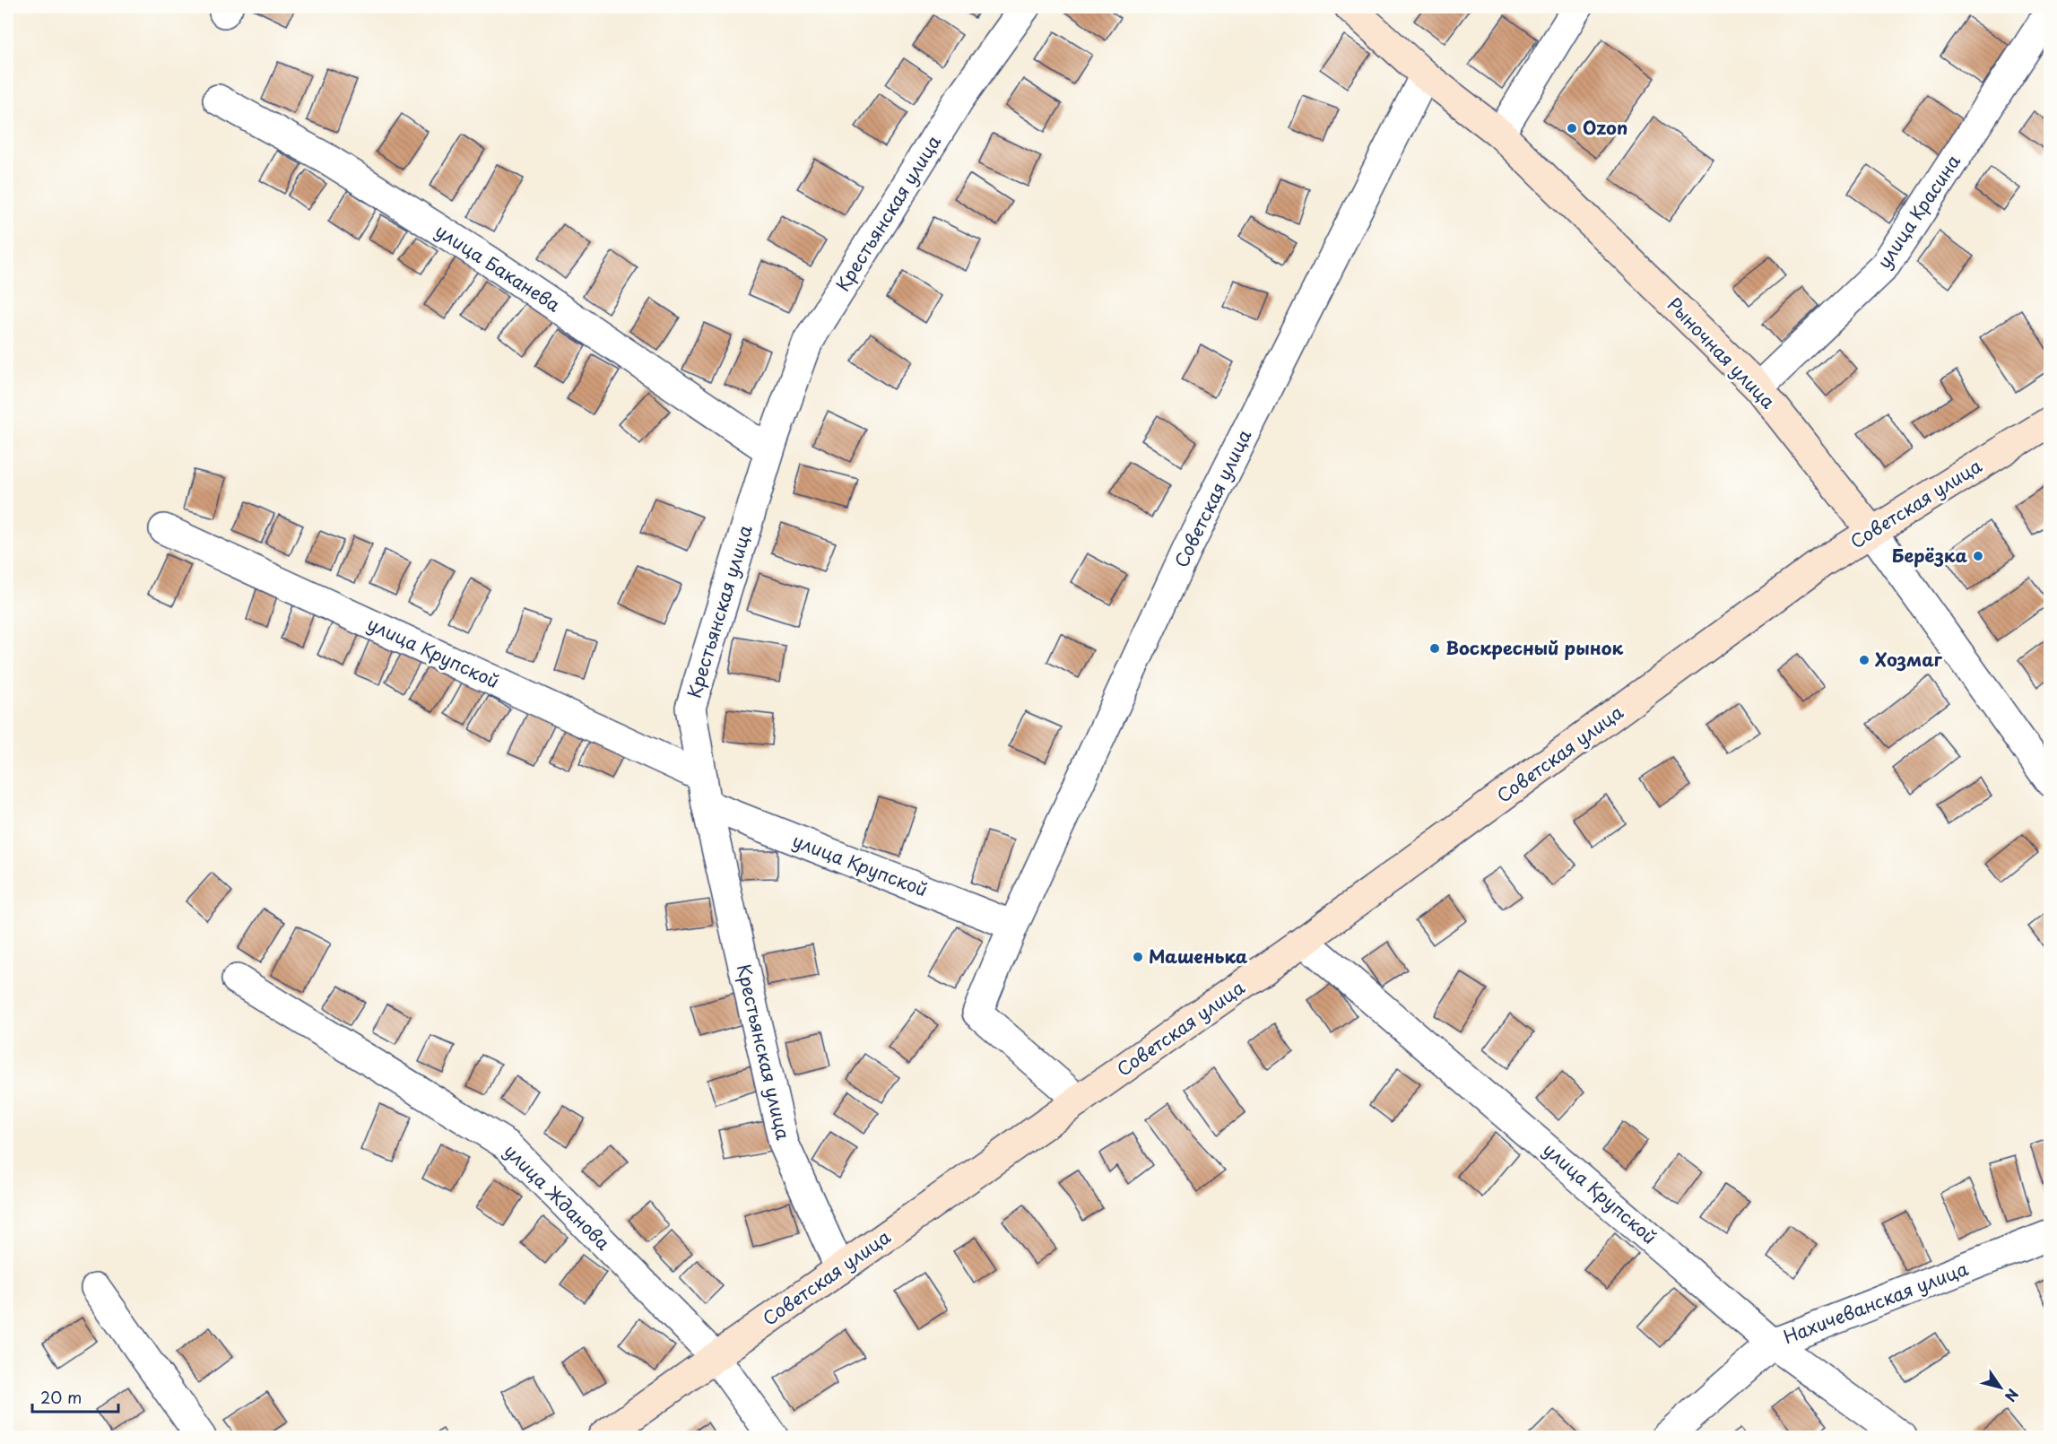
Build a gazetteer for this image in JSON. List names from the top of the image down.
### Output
{
  "streets": {
    "street": [
      "улица Красина",
      "Крестьянская улица",
      "улица Баканева",
      "Рыночная улица",
      "Советская улица",
      "улица Крупской",
      "улица Жданова",
      "Нахичеванская улица"
    ]
  },
  "crossings": [
    ["улица Красина", "Рыночная улица"],
    ["Крестьянская улица", "улица Баканева"],
    ["Крестьянская улица", "Советская улица"],
    ["Крестьянская улица", "улица Крупской"],
    ["Рыночная улица", "Советская улица"],
    ["Советская улица", "улица Крупской"],
    ["Советская улица", "улица Жданова"],
    ["улица Крупской", "Нахичеванская улица"]
  ],
  "places": [
    "Ozon",
    "Берёзка",
    "Воскресный рынок",
    "Хозмаг",
    "Машенька"
  ],
  "scale_bar": "20 m",
  "north": "bottom right"
}
